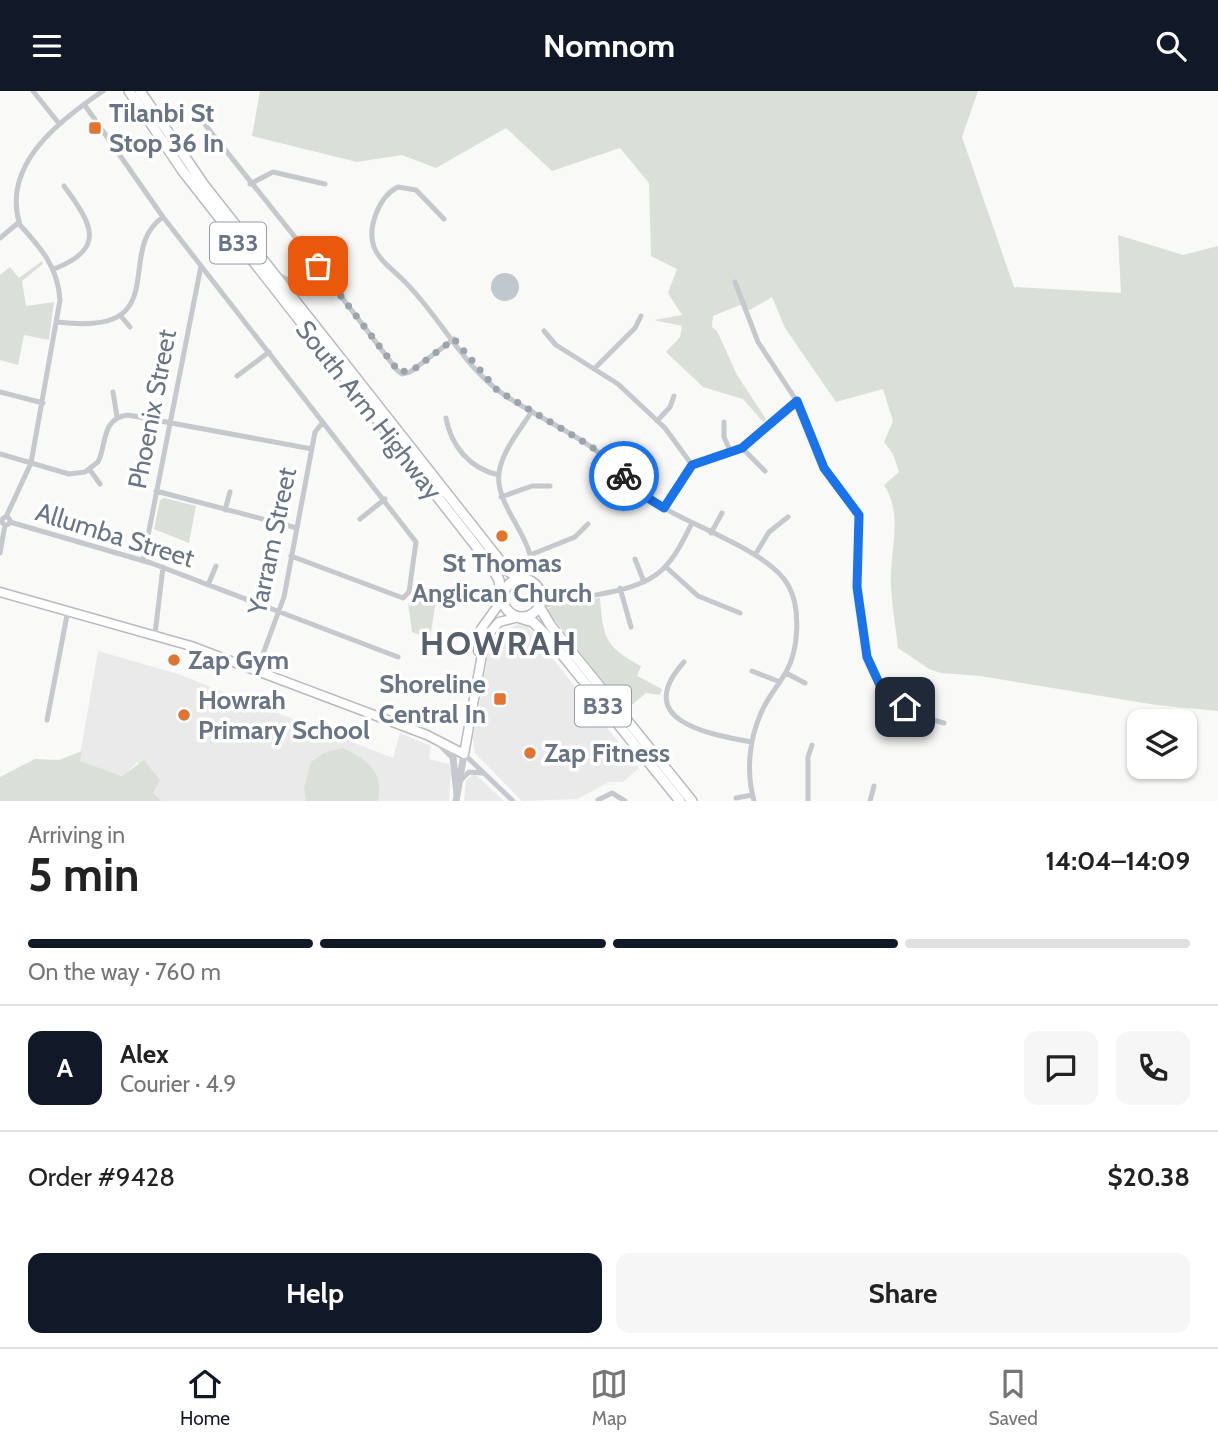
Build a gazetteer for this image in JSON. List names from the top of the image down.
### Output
{
  "streets": {
    "main road": ["B33", "South Arm Highway"],
    "street": ["Phoenix Street", "Allumba Street", "Yarram Street"]
  },
  "crossings": [
    ["B33", "South Arm Highway"],
    ["Phoenix Street", "Allumba Street"],
    ["Allumba Street", "Yarram Street"]
  ],
  "districts": ["HOWRAH"],
  "places": {
    "transit": ["Tilanbi St Stop 36 In", "Shoreline Central In"],
    "other": [
      "St Thomas Anglican Church",
      "Zap Gym",
      "Howrah Primary School",
      "Zap Fitness"
    ]
  },
  "page": {
    "header": "Nomnom",
    "heading": ["5 min", "Arriving in", "14:04–14:09"],
    "panel": [
      "Alex",
      "Courier · 4.9",
      "Order #9428",
      "$20.38"
    ],
    "bar": "On the way · 760 m",
    "round": "A",
    "buttons": ["Help", "Share"],
    "tabs": ["Home", "Map", "Saved"]
  }
}
